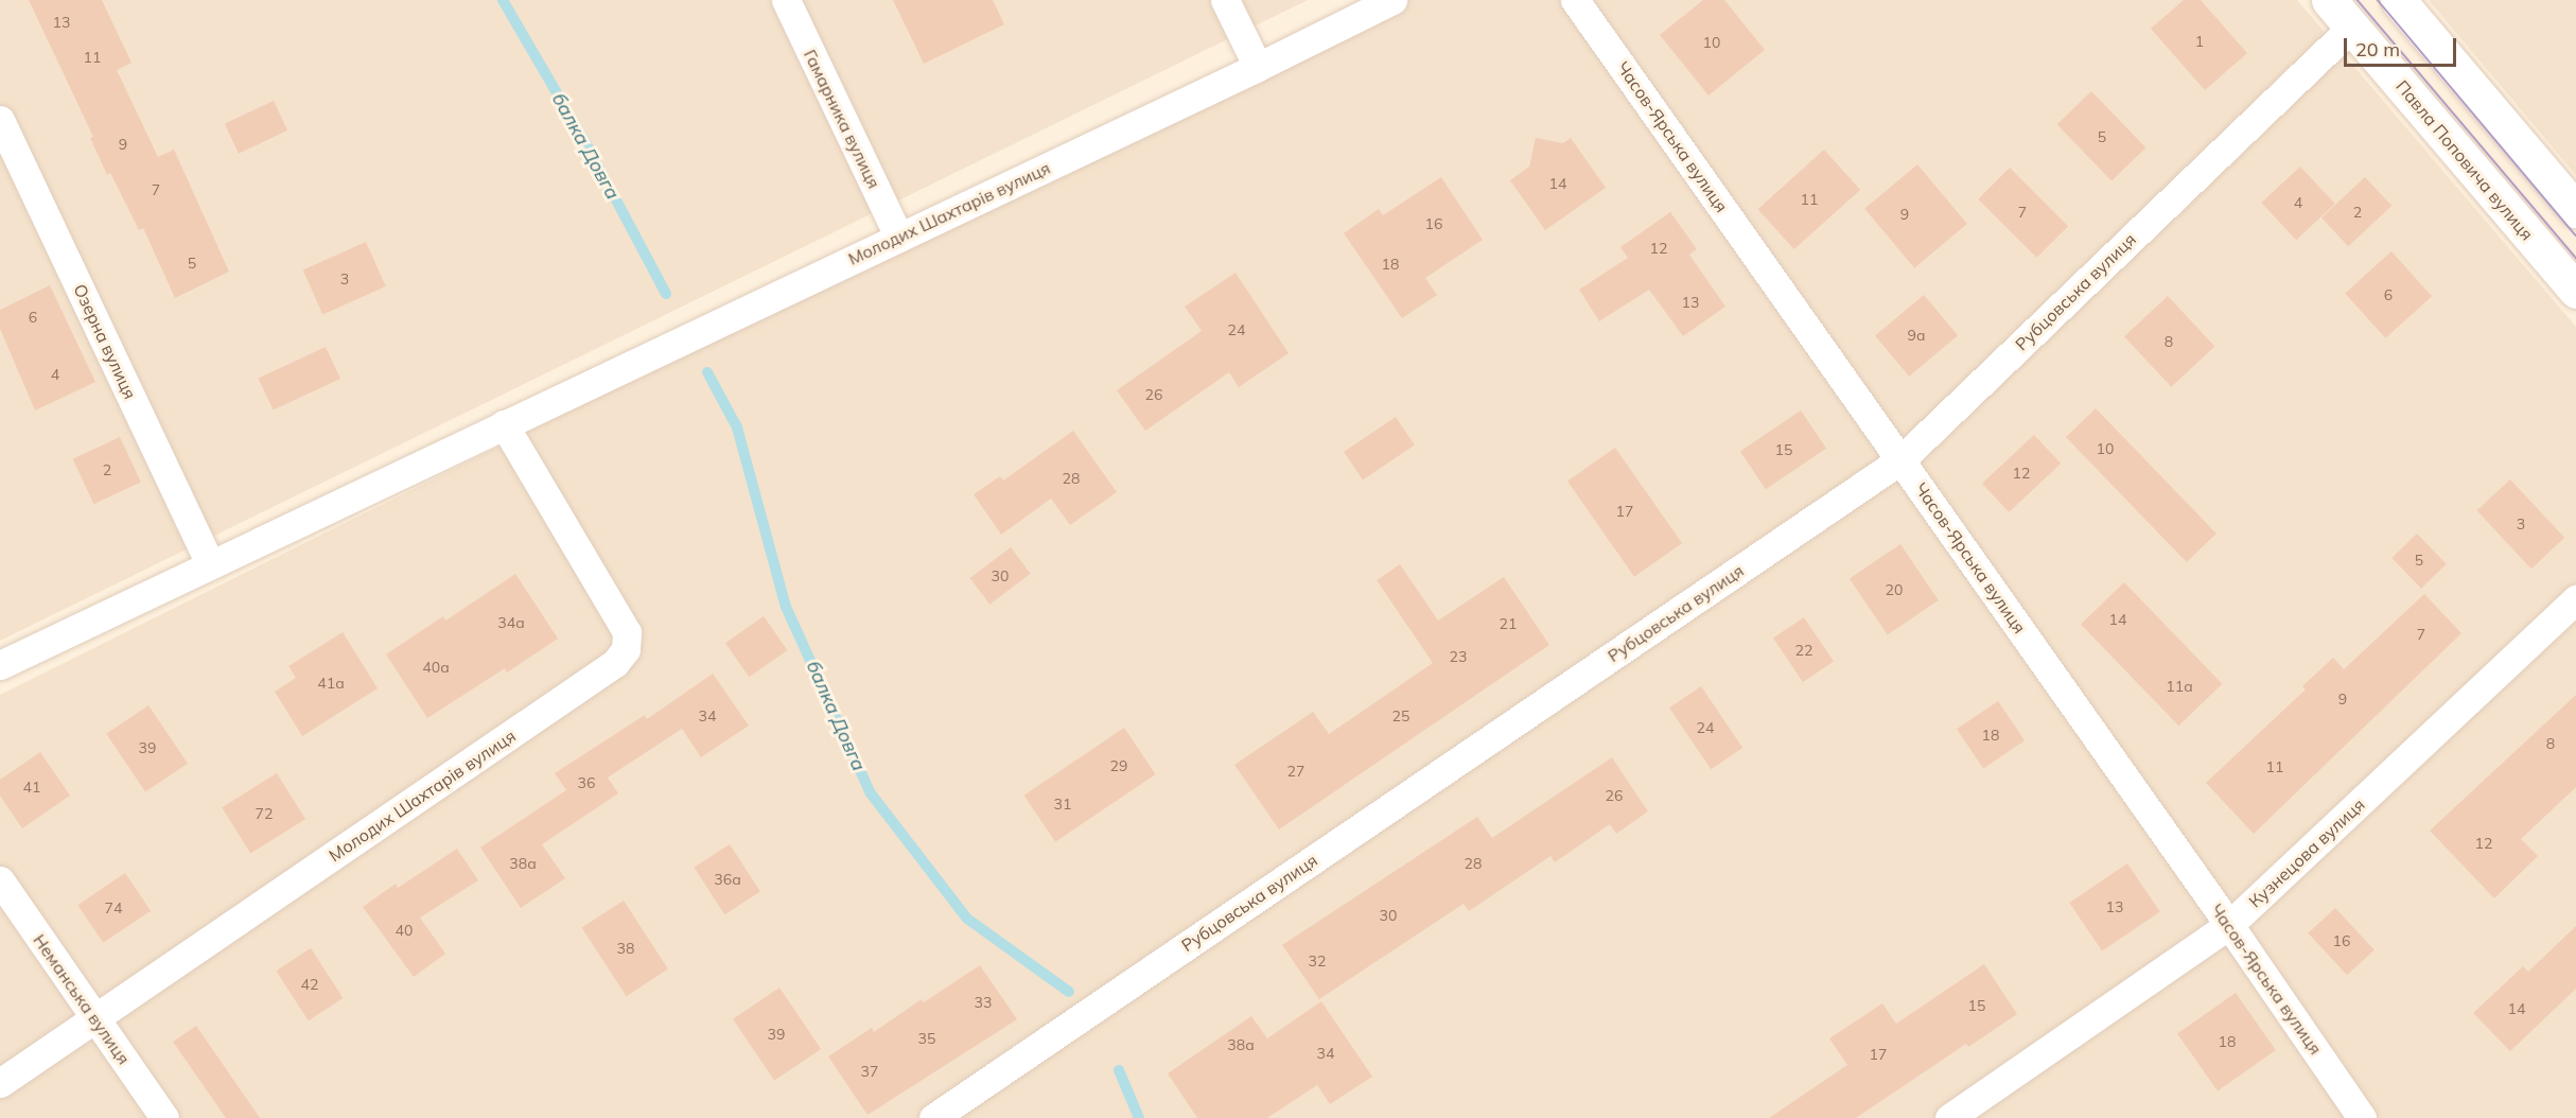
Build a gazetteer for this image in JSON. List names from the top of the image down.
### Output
{
  "streets": {
    "main road": ["Павла Поповича вулиця"],
    "street": [
      "Гамарника вулиця",
      "Часов-Ярська вулиця",
      "Молодих Шахтарів вулиця",
      "Рубцовська вулиця",
      "Озерна вулиця",
      "Кузнецова вулиця",
      "Неманська вулиця"
    ]
  },
  "crossings": [
    ["Гамарника вулиця", "Молодих Шахтарів вулиця"],
    ["Часов-Ярська вулиця", "Рубцовська вулиця"],
    ["Часов-Ярська вулиця", "Кузнецова вулиця"],
    ["Павла Поповича вулиця", "Рубцовська вулиця"],
    ["Молодих Шахтарів вулиця", "Озерна вулиця"],
    ["Молодих Шахтарів вулиця", "Неманська вулиця"]
  ],
  "water": ["балка Довга"],
  "house_numbers": [
    "13",
    "1",
    "10",
    "11",
    "5",
    "9",
    "14",
    "7",
    "11",
    "4",
    "7",
    "2",
    "9",
    "16",
    "12",
    "5",
    "18",
    "3",
    "6",
    "13",
    "6",
    "24",
    "9а",
    "8",
    "4",
    "26",
    "10",
    "15",
    "2",
    "12",
    "28",
    "17",
    "3",
    "5",
    "30",
    "20",
    "14",
    "34а",
    "21",
    "7",
    "22",
    "23",
    "40а",
    "41а",
    "11а",
    "9",
    "34",
    "25",
    "24",
    "18",
    "8",
    "39",
    "29",
    "11",
    "27",
    "36",
    "41",
    "26",
    "31",
    "72",
    "12",
    "38а",
    "28",
    "36а",
    "13",
    "74",
    "30",
    "40",
    "16",
    "38",
    "32",
    "42",
    "33",
    "15",
    "14",
    "39",
    "35",
    "18",
    "38а",
    "34",
    "17",
    "37"
  ],
  "scale_bar": "20 m"
}
